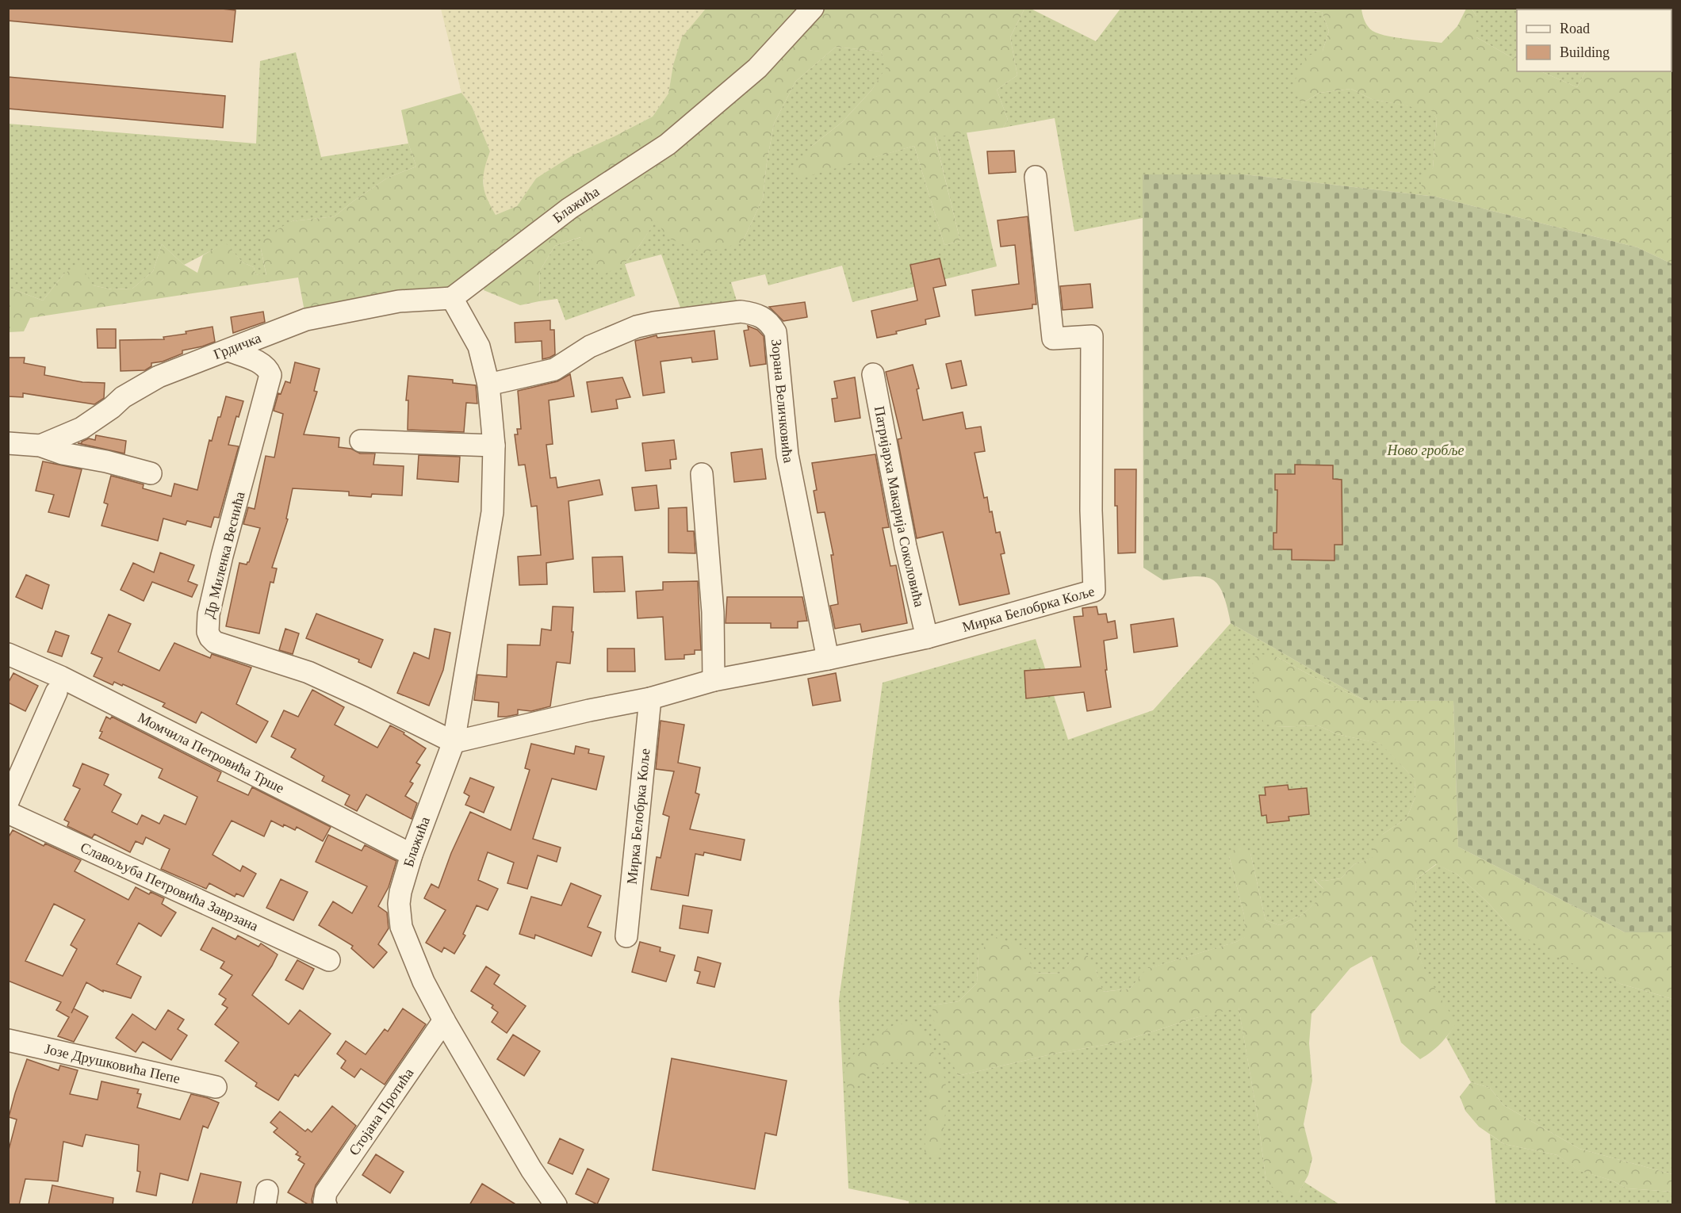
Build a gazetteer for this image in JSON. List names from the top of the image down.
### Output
{
  "streets": {
    "street": [
      "Блажића",
      "Грдичка",
      "Зорана Величковића",
      "Патријарха Макарија Соколовића",
      "Др Миленка Веснића",
      "Мирка Белобрка Коље",
      "Момчила Петровића Трше",
      "Славољуба Петровића Заврзана",
      "Јозе Друшковића Пепе",
      "Стојана Протића"
    ]
  },
  "crossings": [
    ["Блажића", "Грдичка"],
    ["Блажића", "Зорана Величковића"],
    ["Блажића", "Др Миленка Веснића"],
    ["Блажића", "Мирка Белобрка Коље"],
    ["Блажића", "Момчила Петровића Трше"],
    ["Блажића", "Стојана Протића"],
    ["Грдичка", "Др Миленка Веснића"],
    ["Зорана Величковића", "Мирка Белобрка Коље"],
    ["Патријарха Макарија Соколовића", "Мирка Белобрка Коље"],
    ["Др Миленка Веснића", "Мирка Белобрка Коље"]
  ],
  "parks": ["Ново гробље"],
  "legend": ["Road", "Building"]
}
